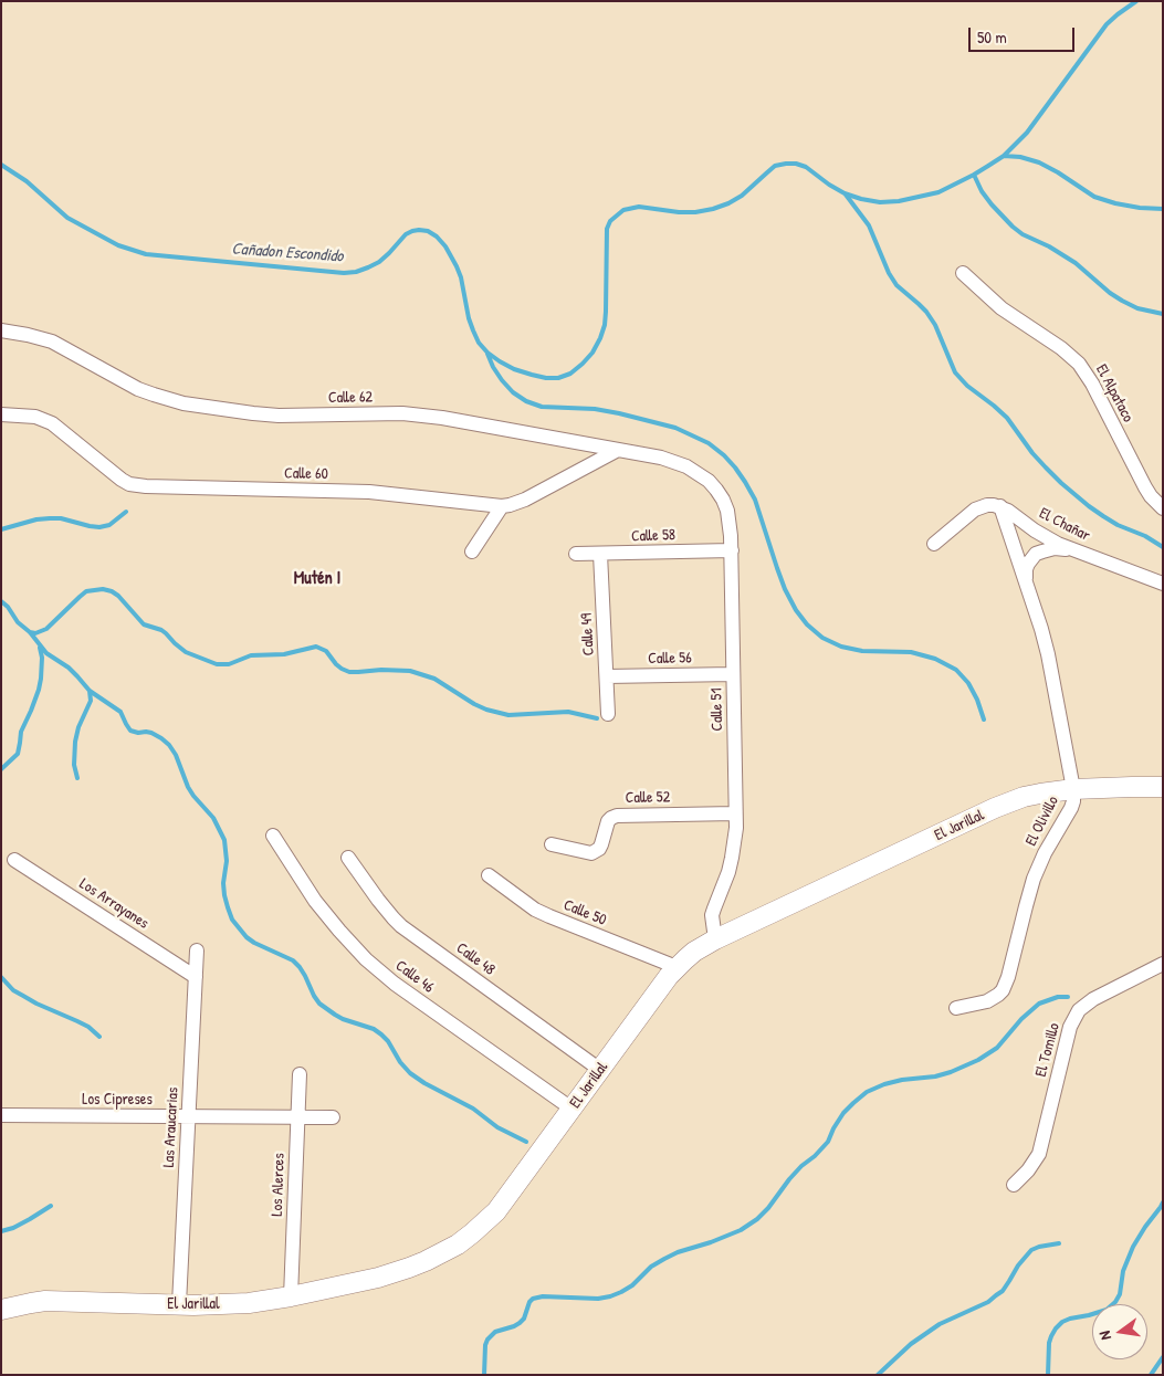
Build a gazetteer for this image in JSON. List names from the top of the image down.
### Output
{
  "streets": {
    "street": [
      "El Alpataco",
      "Calle 62",
      "Calle 60",
      "El Chañar",
      "Calle 58",
      "Calle 49",
      "Calle 56",
      "Calle 51",
      "Calle 52",
      "El Olivillo",
      "El Jarillal",
      "Los Arrayanes",
      "Calle 50",
      "Calle 48",
      "Calle 46",
      "El Tomillo",
      "Los Cipreses",
      "Las Araucarias",
      "Los Alerces"
    ]
  },
  "crossings": [
    ["Calle 62", "Calle 60"],
    ["Calle 62", "Calle 51"],
    ["El Chañar", "El Olivillo"],
    ["Calle 58", "Calle 49"],
    ["Calle 58", "Calle 51"],
    ["Calle 49", "Calle 56"],
    ["Calle 56", "Calle 51"],
    ["Calle 51", "Calle 52"],
    ["Calle 51", "El Jarillal"],
    ["El Olivillo", "El Jarillal"],
    ["El Jarillal", "Calle 50"],
    ["El Jarillal", "Calle 48"],
    ["El Jarillal", "Calle 46"],
    ["El Jarillal", "Las Araucarias"],
    ["El Jarillal", "Los Alerces"],
    ["Los Arrayanes", "Las Araucarias"],
    ["Los Cipreses", "Las Araucarias"],
    ["Los Cipreses", "Los Alerces"]
  ],
  "districts": ["Mutén I"],
  "water": ["Cañadon Escondido"],
  "scale_bar": "50 m",
  "north": "left"
}
